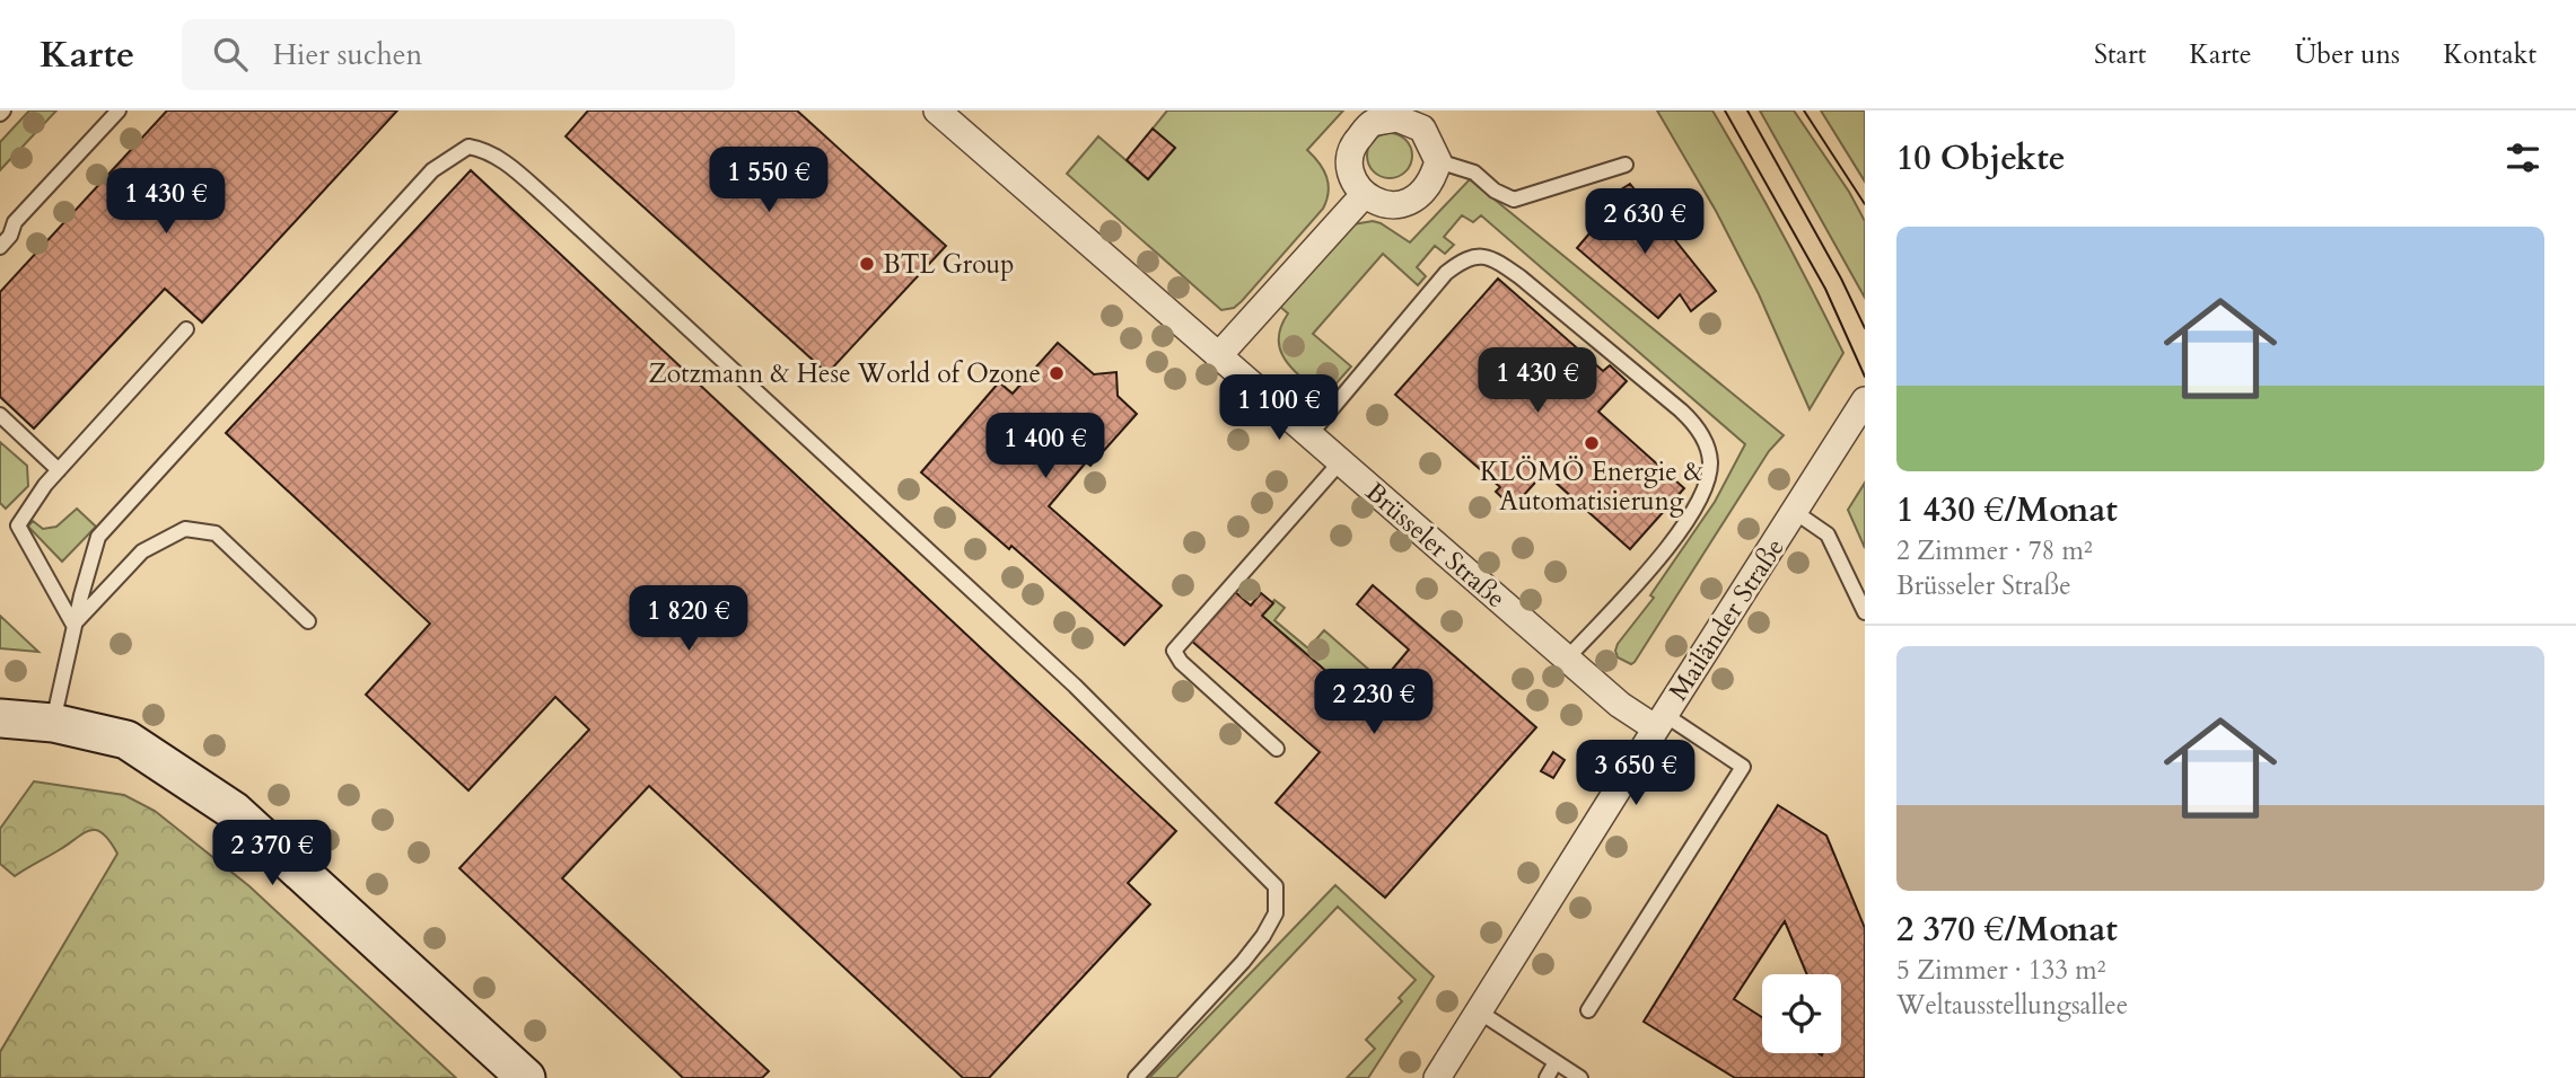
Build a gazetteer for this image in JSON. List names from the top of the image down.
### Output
{
  "streets": {
    "street": ["Brüsseler Straße", "Mailänder Straße"]
  },
  "crossings": [
    ["Brüsseler Straße", "Mailänder Straße"]
  ],
  "places": ["BTL Group", "Zotzmann & Hese World of Ozone", "KLÖMÖ Energie & Automatisierung"],
  "page": {
    "header": "Karte",
    "search": "Hier suchen",
    "nav": [
      "Start",
      "Karte",
      "Über uns",
      "Kontakt"
    ],
    "heading": "10 Objekte",
    "price": [
      "1 550 €",
      "1 430 €",
      "2 630 €",
      "1 430 €",
      "1 100 €",
      "1 400 €",
      "1 820 €",
      "2 230 €",
      "3 650 €",
      "2 370 €"
    ],
    "list": [
      {
        "name": "1 430 €/Monat",
        "note": "2 Zimmer · 78 m² · Brüsseler Straße"
      },
      {
        "name": "2 370 €/Monat",
        "note": "5 Zimmer · 133 m² · Weltausstellungsallee"
      }
    ]
  }
}
